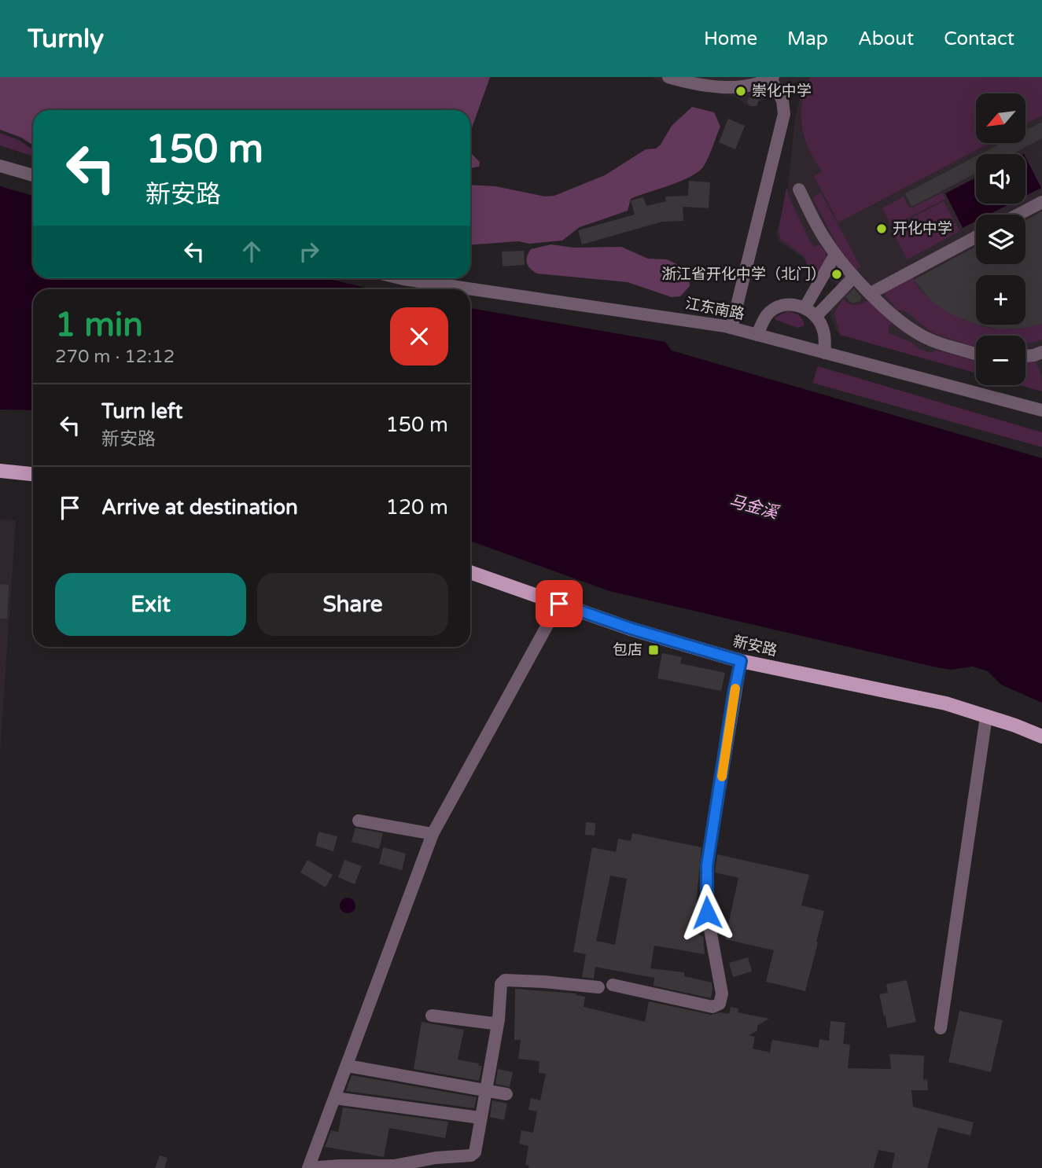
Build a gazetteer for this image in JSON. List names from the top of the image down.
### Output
{
  "streets": {
    "main road": ["新安路"],
    "street": ["江东南路"]
  },
  "water": ["马金溪"],
  "places": {
    "other": ["崇化中学", "开化中学", "浙江省开化中学（北门）"],
    "transit": ["包店"]
  },
  "north": "bottom left",
  "page": {
    "header": "Turnly",
    "nav": [
      "Home",
      "Map",
      "About",
      "Contact"
    ],
    "map_buttons": ["+", "−"],
    "turn": ["150 m", "新安路"],
    "heading": ["1 min", "270 m · 12:12"],
    "list": [
      {
        "name": "Turn left",
        "note": "新安路",
        "value": "150 m"
      },
      {
        "name": "Arrive at destination",
        "value": "120 m"
      }
    ],
    "buttons": ["Exit", "Share"]
  }
}
